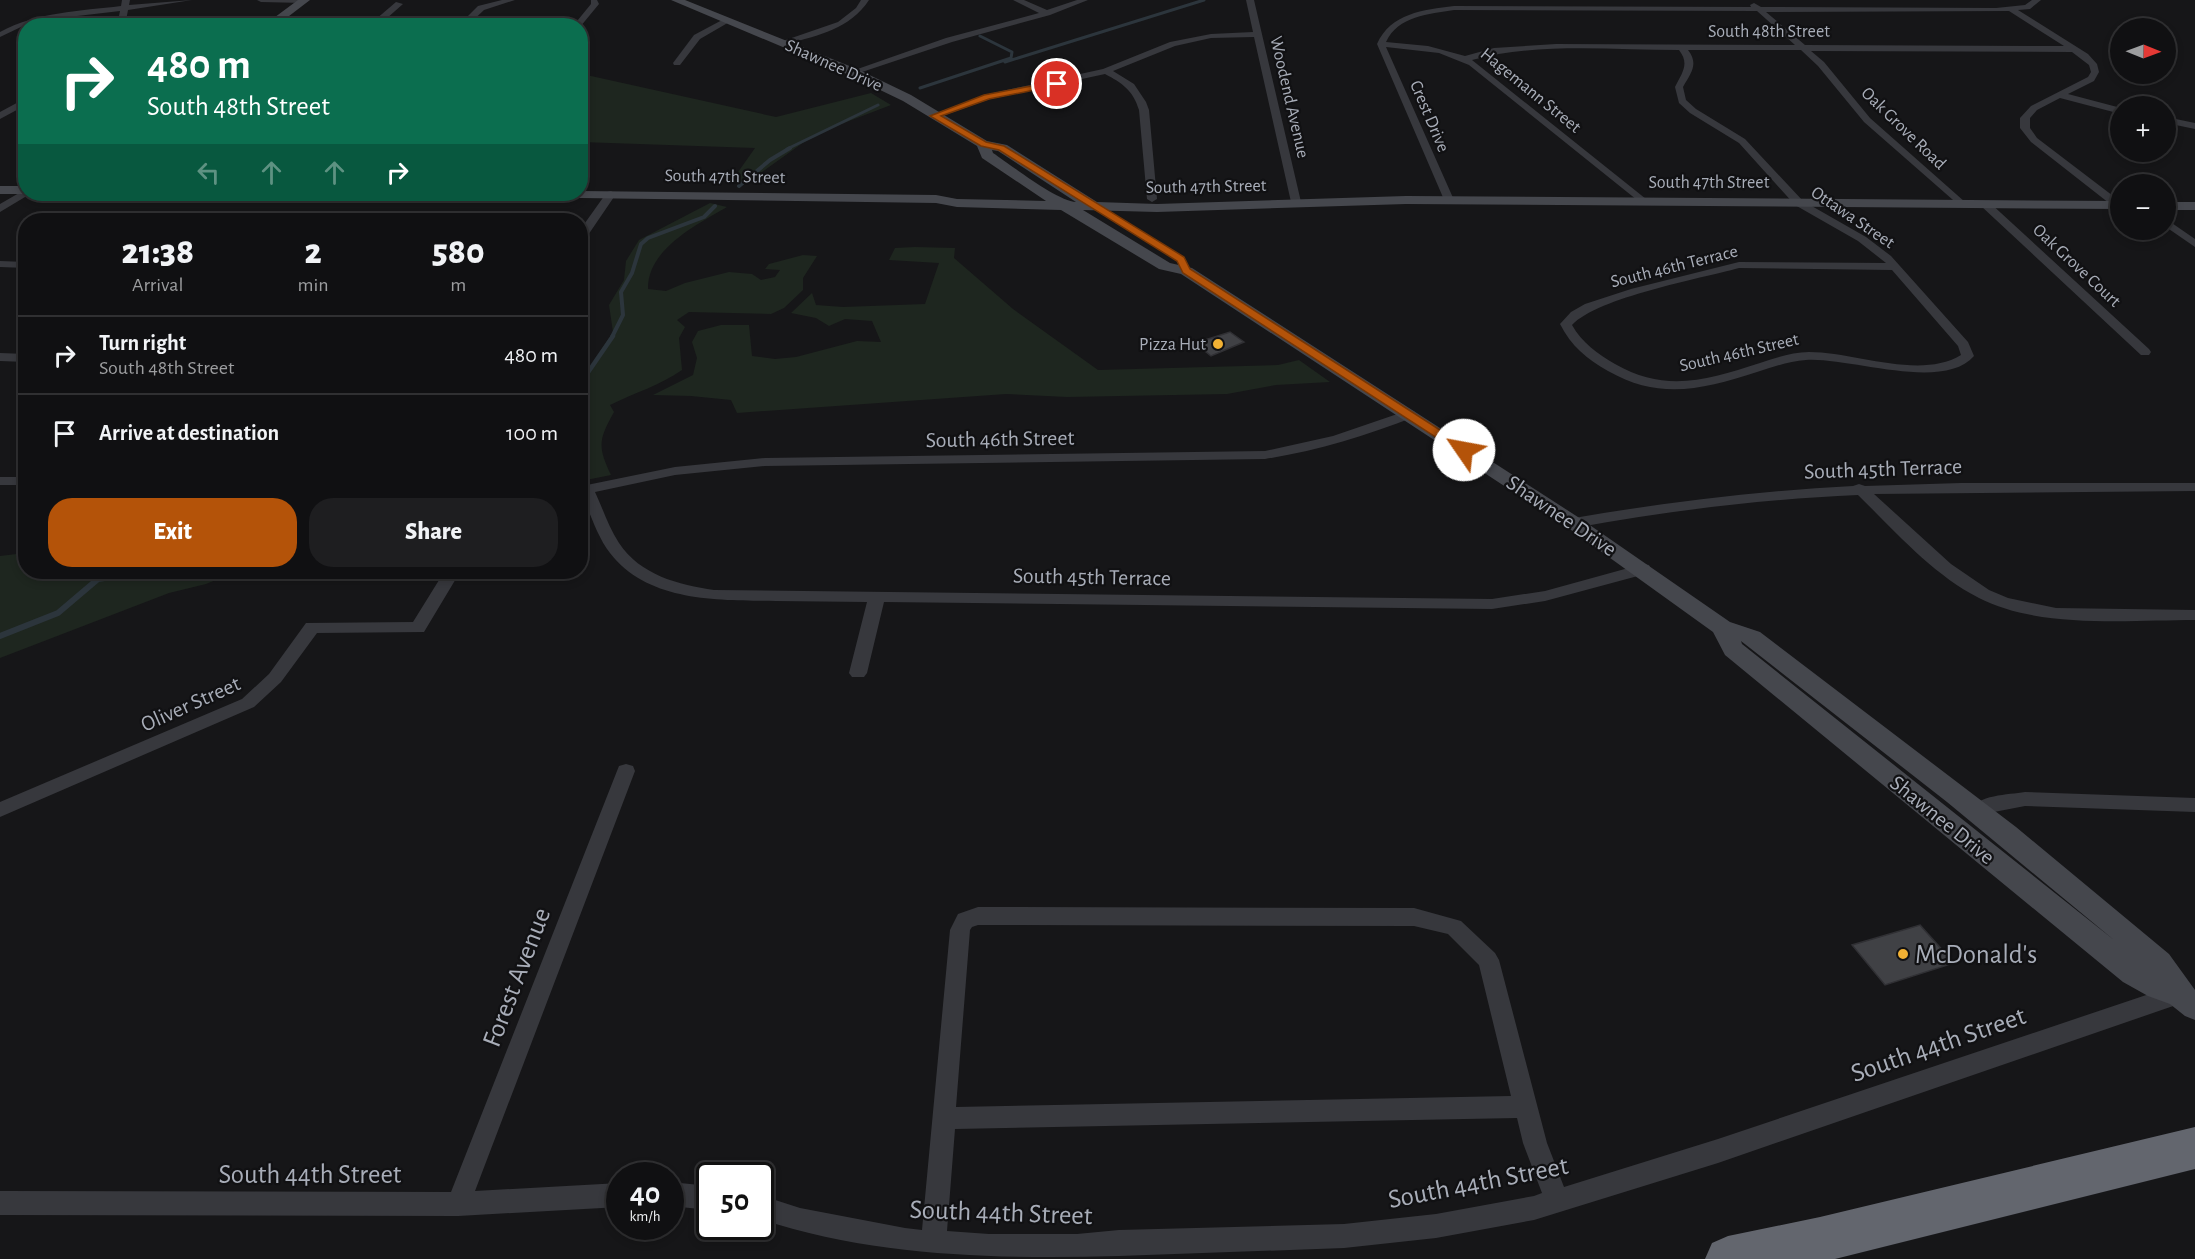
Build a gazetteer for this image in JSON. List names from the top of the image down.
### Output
{
  "streets": {
    "main road": ["Shawnee Drive", "South 47th Street"],
    "street": [
      "South 48th Street",
      "Hagemann Street",
      "Woodend Avenue",
      "Crest Drive",
      "Oak Grove Road",
      "Ottawa Street",
      "Oak Grove Court",
      "South 46th Terrace",
      "South 46th Street",
      "South 45th Terrace",
      "Oliver Street",
      "Forest Avenue",
      "South 44th Street"
    ]
  },
  "crossings": [
    ["South 48th Street", "Hagemann Street"],
    ["South 48th Street", "Oak Grove Road"],
    ["South 48th Street", "Ottawa Street"],
    ["Shawnee Drive", "South 47th Street"],
    ["Shawnee Drive", "South 46th Street"],
    ["Shawnee Drive", "South 45th Terrace"],
    ["Shawnee Drive", "South 44th Street"],
    ["Hagemann Street", "Crest Drive"],
    ["Hagemann Street", "South 47th Street"],
    ["Woodend Avenue", "South 47th Street"],
    ["Crest Drive", "South 47th Street"],
    ["Oak Grove Road", "South 47th Street"],
    ["South 47th Street", "Ottawa Street"],
    ["South 47th Street", "Oak Grove Court"],
    ["Ottawa Street", "South 46th Terrace"],
    ["Ottawa Street", "South 46th Street"],
    ["South 46th Terrace", "South 46th Street"],
    ["Forest Avenue", "South 44th Street"]
  ],
  "places": ["Pizza Hut", "McDonald's"],
  "north": "right",
  "page": {
    "map_buttons": ["+", "−"],
    "turn": ["480 m", "South 48th Street"],
    "eta": [
      "21:38",
      "Arrival",
      "2",
      "min",
      "580",
      "m"
    ],
    "list": [
      {
        "name": "Turn right",
        "note": "South 48th Street",
        "value": "480 m"
      },
      {
        "name": "Arrive at destination",
        "value": "100 m"
      }
    ],
    "buttons": ["Exit", "Share"],
    "speed": "40 km/h",
    "limit": "50"
  }
}
